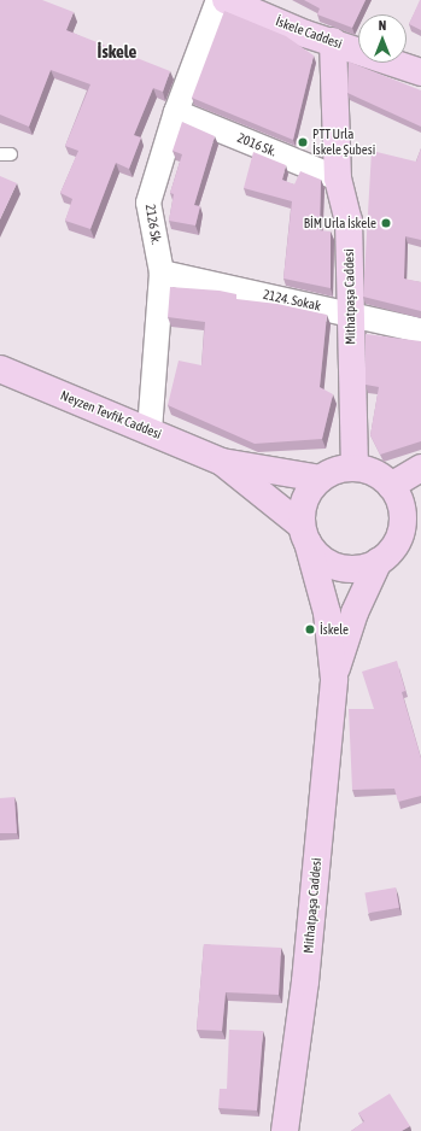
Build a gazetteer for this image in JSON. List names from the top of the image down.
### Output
{
  "streets": {
    "street": [
      "İskele Caddesi",
      "2016 Sk.",
      "2126 Sk.",
      "Mithatpaşa Caddesi",
      "2124. Sokak",
      "Neyzen Tevfik Caddesi"
    ]
  },
  "crossings": [
    ["İskele Caddesi", "Mithatpaşa Caddesi"],
    ["2016 Sk.", "2126 Sk."],
    ["2016 Sk.", "Mithatpaşa Caddesi"],
    ["2126 Sk.", "2124. Sokak"],
    ["2126 Sk.", "Neyzen Tevfik Caddesi"],
    ["Mithatpaşa Caddesi", "2124. Sokak"]
  ],
  "districts": ["İskele"],
  "places": ["PTT Urla İskele Şubesi", "BİM Urla İskele", "İskele"],
  "north": "top"
}
